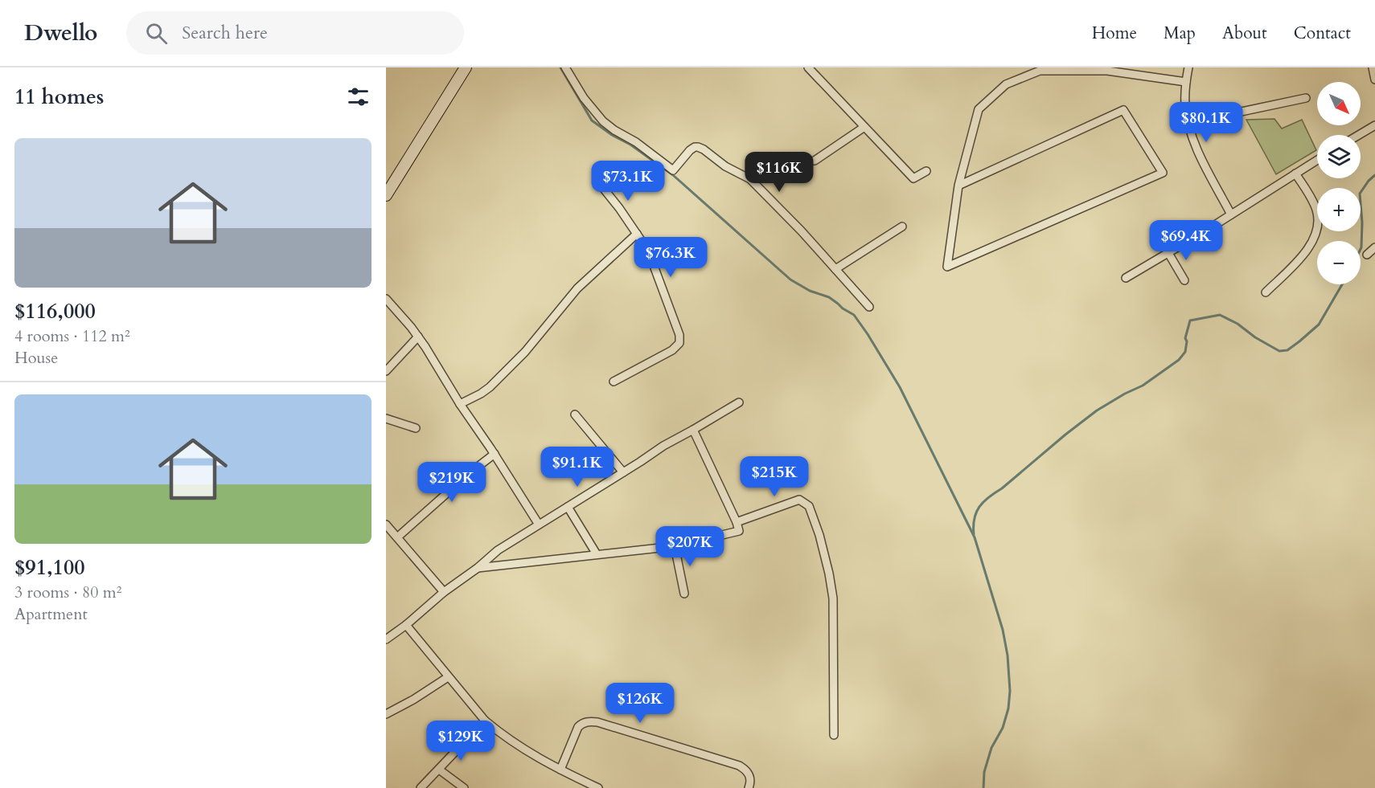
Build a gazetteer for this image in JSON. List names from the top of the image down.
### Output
{
  "north": "bottom right",
  "page": {
    "header": "Dwello",
    "search": "Search here",
    "nav": [
      "Home",
      "Map",
      "About",
      "Contact"
    ],
    "heading": "11 homes",
    "map_buttons": ["+", "−"],
    "price": [
      "$80.1K",
      "$116K",
      "$73.1K",
      "$69.4K",
      "$76.3K",
      "$91.1K",
      "$215K",
      "$219K",
      "$207K",
      "$126K",
      "$129K"
    ],
    "list": [
      {
        "name": "$116,000",
        "note": "4 rooms · 112 m² · House"
      },
      {
        "name": "$91,100",
        "note": "3 rooms · 80 m² · Apartment"
      }
    ]
  }
}
